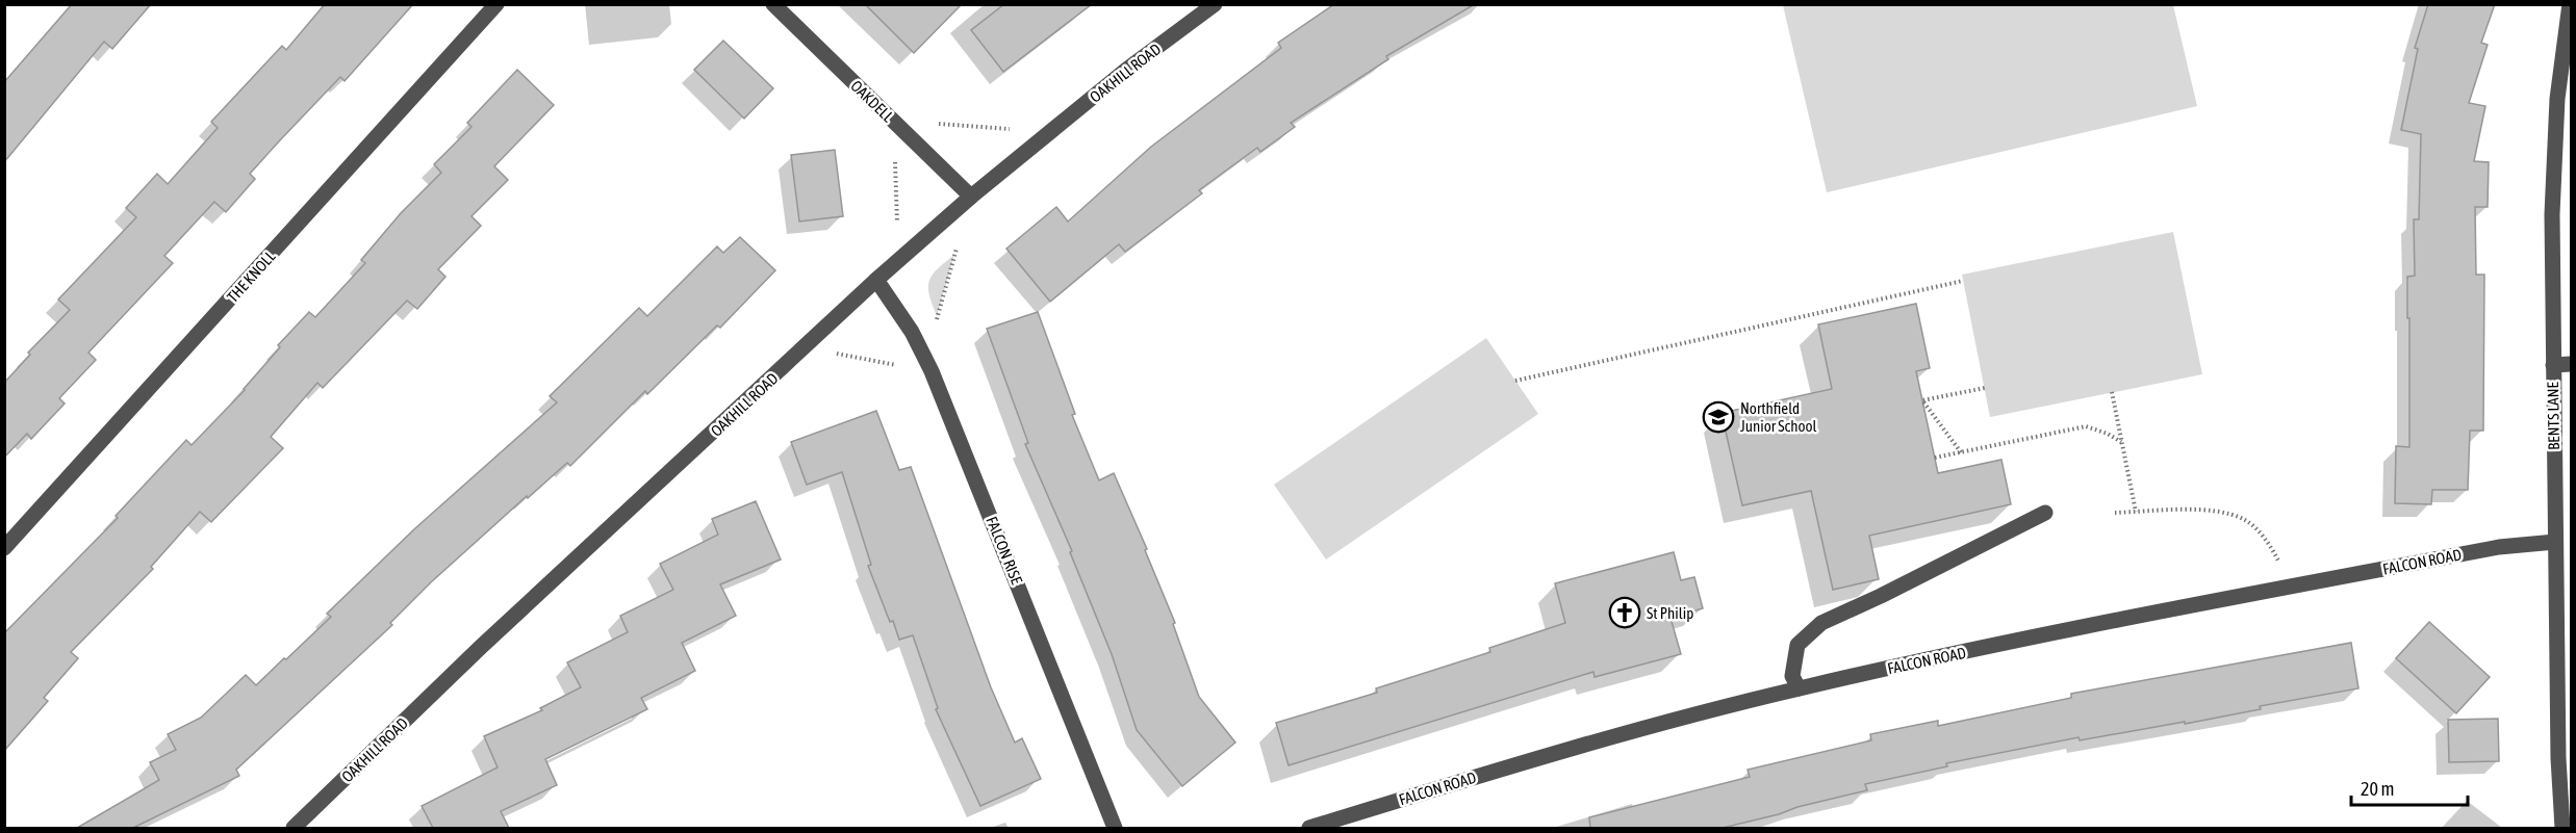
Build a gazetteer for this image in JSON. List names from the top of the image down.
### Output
{
  "streets": {
    "street": [
      "OAKHILL ROAD",
      "OAKDELL",
      "THE KNOLL",
      "BENTS LANE",
      "FALCON RISE",
      "FALCON ROAD"
    ]
  },
  "crossings": [
    ["OAKHILL ROAD", "OAKDELL"],
    ["OAKHILL ROAD", "FALCON RISE"],
    ["BENTS LANE", "FALCON ROAD"]
  ],
  "places": {
    "school or university": ["Northfield Junior School"],
    "church": ["St Philip"]
  },
  "scale_bar": "20 m"
}
